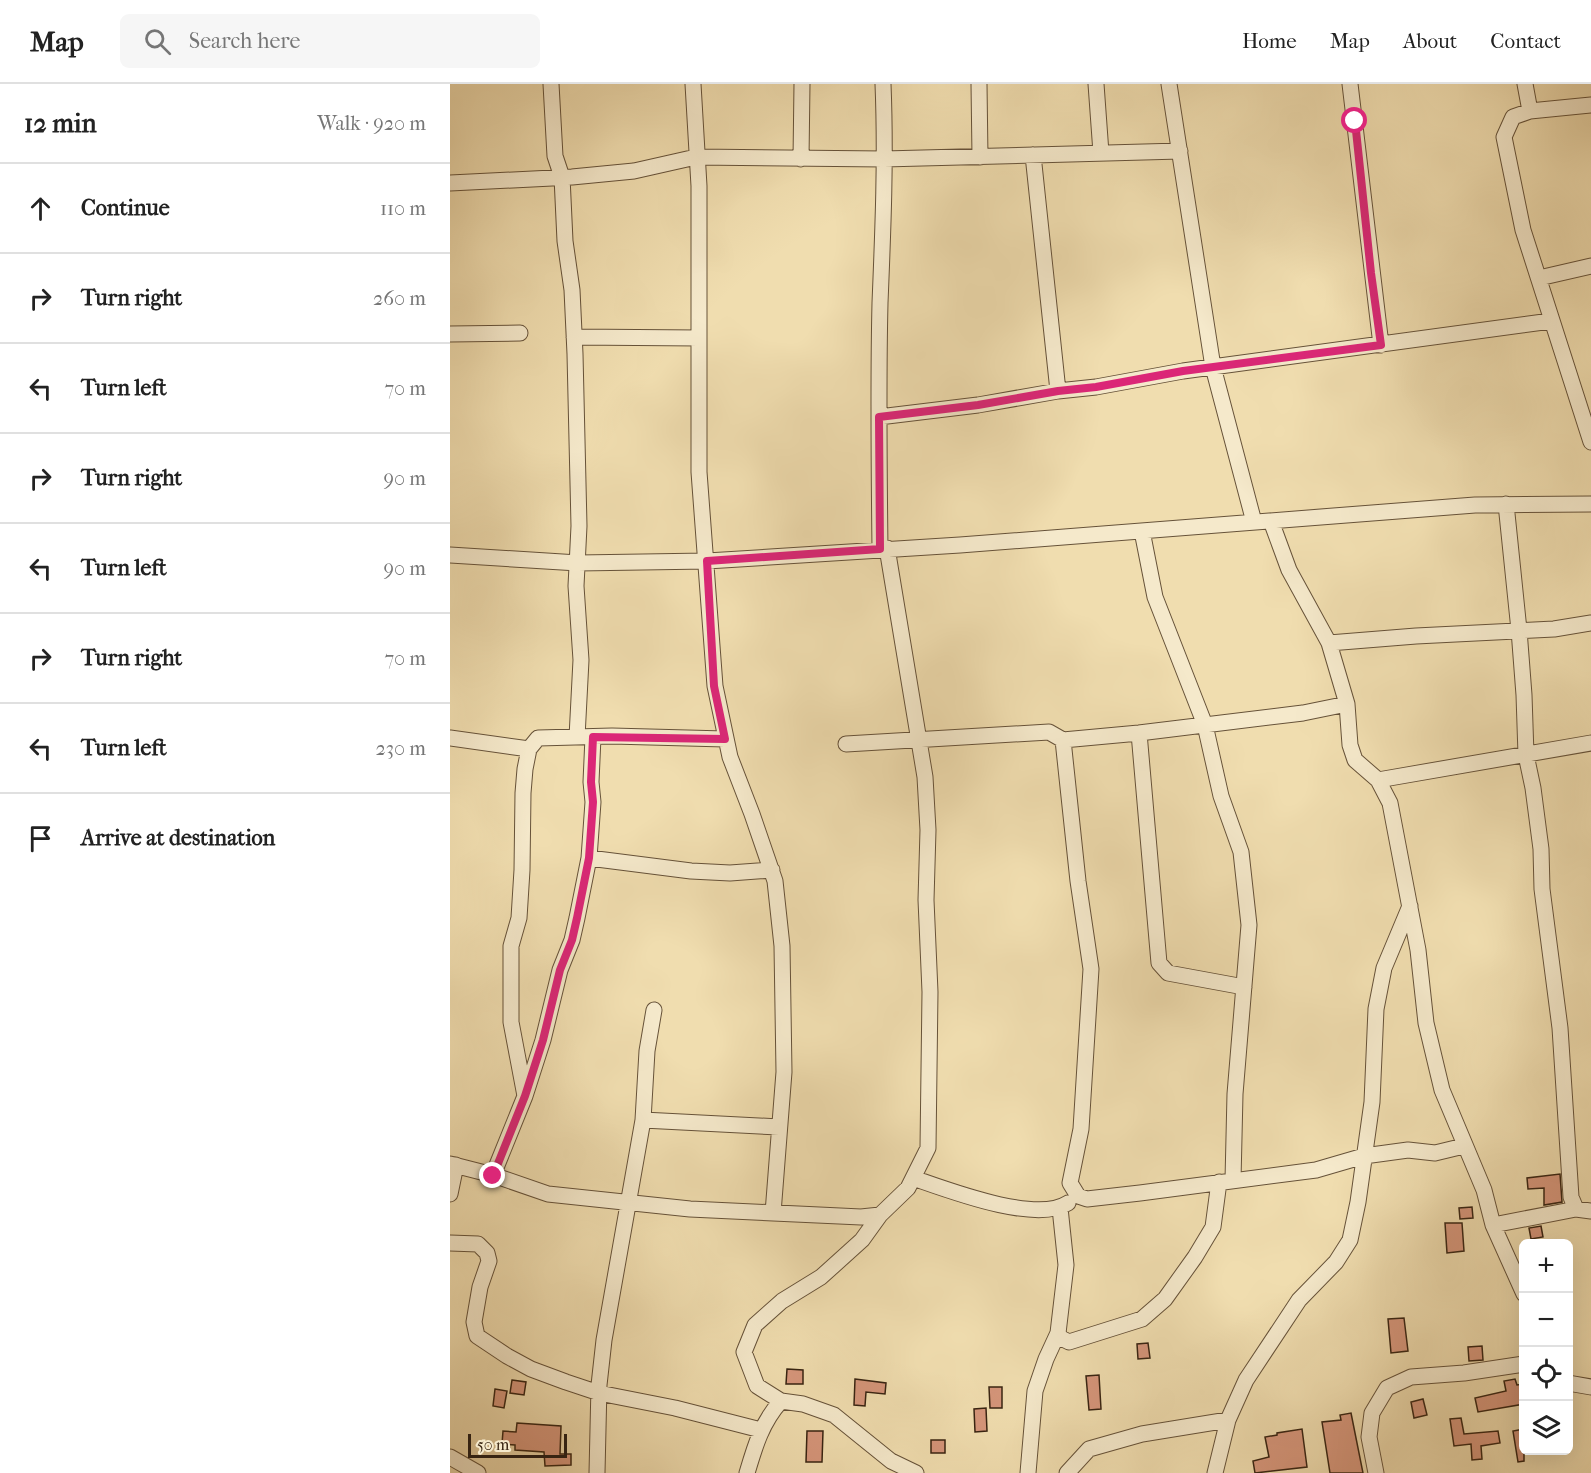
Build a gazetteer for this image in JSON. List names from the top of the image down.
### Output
{
  "scale_bar": "50 m",
  "page": {
    "header": "Map",
    "search": "Search here",
    "nav": [
      "Home",
      "Map",
      "About",
      "Contact"
    ],
    "heading": ["12 min", "Walk · 920 m"],
    "list": [
      ["Continue", "110 m"],
      ["Turn right", "260 m"],
      ["Turn left", "70 m"],
      ["Turn right", "90 m"],
      ["Turn left", "90 m"],
      ["Turn right", "70 m"],
      ["Turn left", "230 m"],
      "Arrive at destination"
    ],
    "map_buttons": ["+", "−"],
    "scale": "50 m"
  }
}
